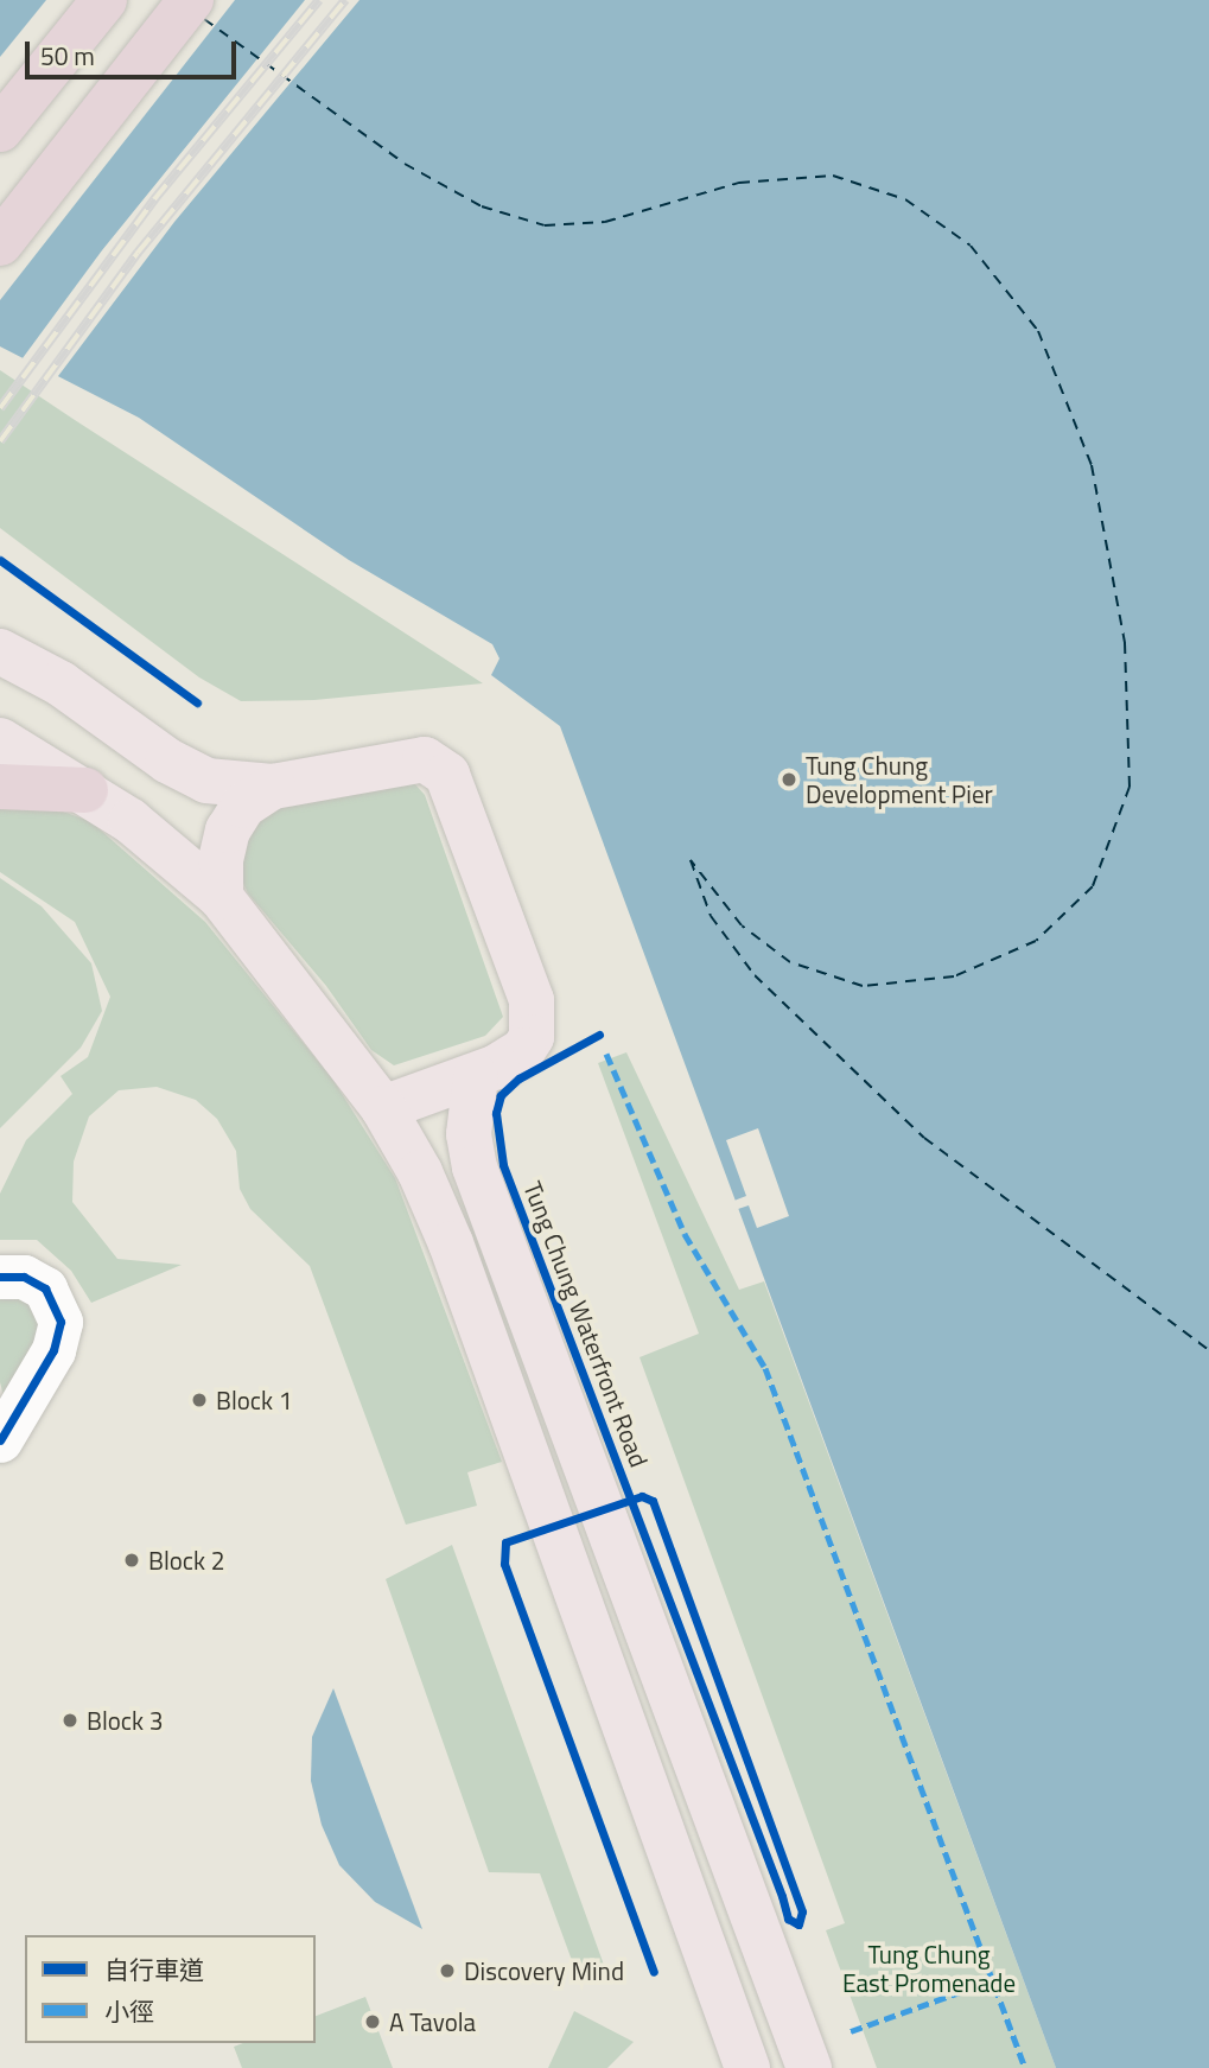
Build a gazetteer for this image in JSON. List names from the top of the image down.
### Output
{
  "streets": {
    "main road": ["Tung Chung Waterfront Road"]
  },
  "parks": ["Tung Chung East Promenade"],
  "places": [
    "Tung Chung Development Pier",
    "Block 1",
    "Block 2",
    "Block 3",
    "Discovery Mind",
    "A Tavola"
  ],
  "legend": ["自行車道", "小徑"],
  "scale_bar": "50 m"
}
